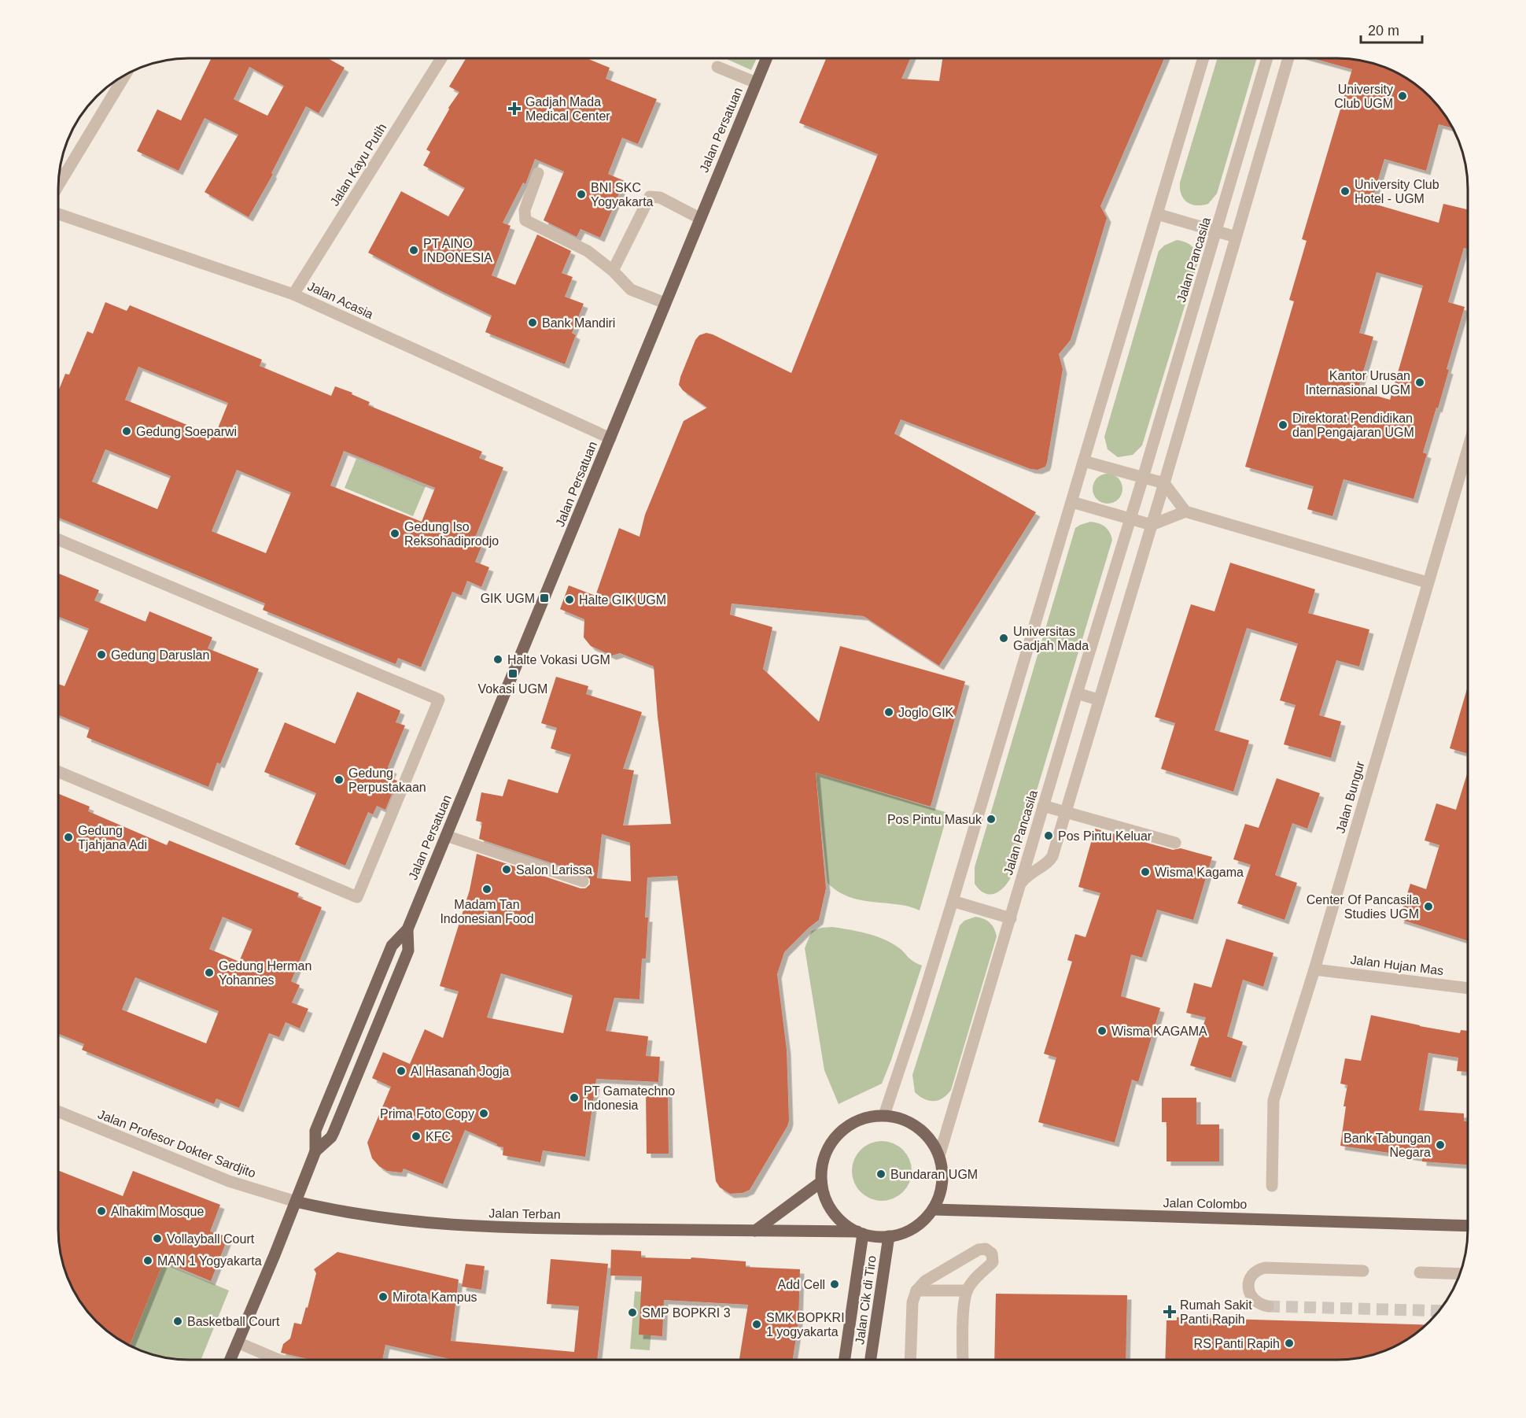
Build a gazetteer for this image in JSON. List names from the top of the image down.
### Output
{
  "streets": {
    "main road": [
      "Jalan Persatuan",
      "Jalan Colombo",
      "Jalan Terban",
      "Jalan Cik di Tiro"
    ],
    "street": [
      "Jalan Kayu Putih",
      "Jalan Pancasila",
      "Jalan Acasia",
      "Jalan Bungur",
      "Jalan Hujan Mas",
      "Jalan Profesor Dokter Sardjito"
    ]
  },
  "crossings": [
    ["Jalan Persatuan", "Jalan Acasia"],
    ["Jalan Kayu Putih", "Jalan Acasia"],
    ["Jalan Pancasila", "Jalan Colombo"],
    ["Jalan Pancasila", "Jalan Terban"],
    ["Jalan Pancasila", "Jalan Cik di Tiro"],
    ["Jalan Bungur", "Jalan Hujan Mas"],
    ["Jalan Profesor Dokter Sardjito", "Jalan Terban"],
    ["Jalan Colombo", "Jalan Terban"],
    ["Jalan Colombo", "Jalan Cik di Tiro"],
    ["Jalan Terban", "Jalan Cik di Tiro"]
  ],
  "places": {
    "other": [
      "University Club UGM",
      "University Club Hotel - UGM",
      "BNI SKC Yogyakarta",
      "PT AINO INDONESIA",
      "Bank Mandiri",
      "Kantor Urusan Internasional UGM",
      "Direktorat Pendidikan dan Pengajaran UGM",
      "Gedung Soeparwi",
      "Gedung Iso Reksohadiprodjo",
      "Halte GIK UGM",
      "Universitas Gadjah Mada",
      "Gedung Daruslan",
      "Halte Vokasi UGM",
      "Joglo GIK",
      "Gedung Perpustakaan",
      "Pos Pintu Masuk",
      "Pos Pintu Keluar",
      "Gedung Tjahjana Adi",
      "Salon Larissa",
      "Wisma Kagama",
      "Madam Tan Indonesian Food",
      "Center Of Pancasila Studies UGM",
      "Gedung Herman Yohannes",
      "Wisma KAGAMA",
      "Al Hasanah Jogja",
      "PT Gamatechno Indonesia",
      "Prima Foto Copy",
      "KFC",
      "Bank Tabungan Negara",
      "Bundaran UGM",
      "Alhakim Mosque",
      "Vollayball Court",
      "MAN 1 Yogyakarta",
      "Add Cell",
      "Mirota Kampus",
      "SMP BOPKRI 3",
      "Basketball Court",
      "SMK BOPKRI 1 yogyakarta",
      "RS Panti Rapih"
    ],
    "health": ["Gadjah Mada Medical Center", "Rumah Sakit Panti Rapih"],
    "transit": ["GIK UGM", "Vokasi UGM"]
  },
  "scale_bar": "20 m"
}
